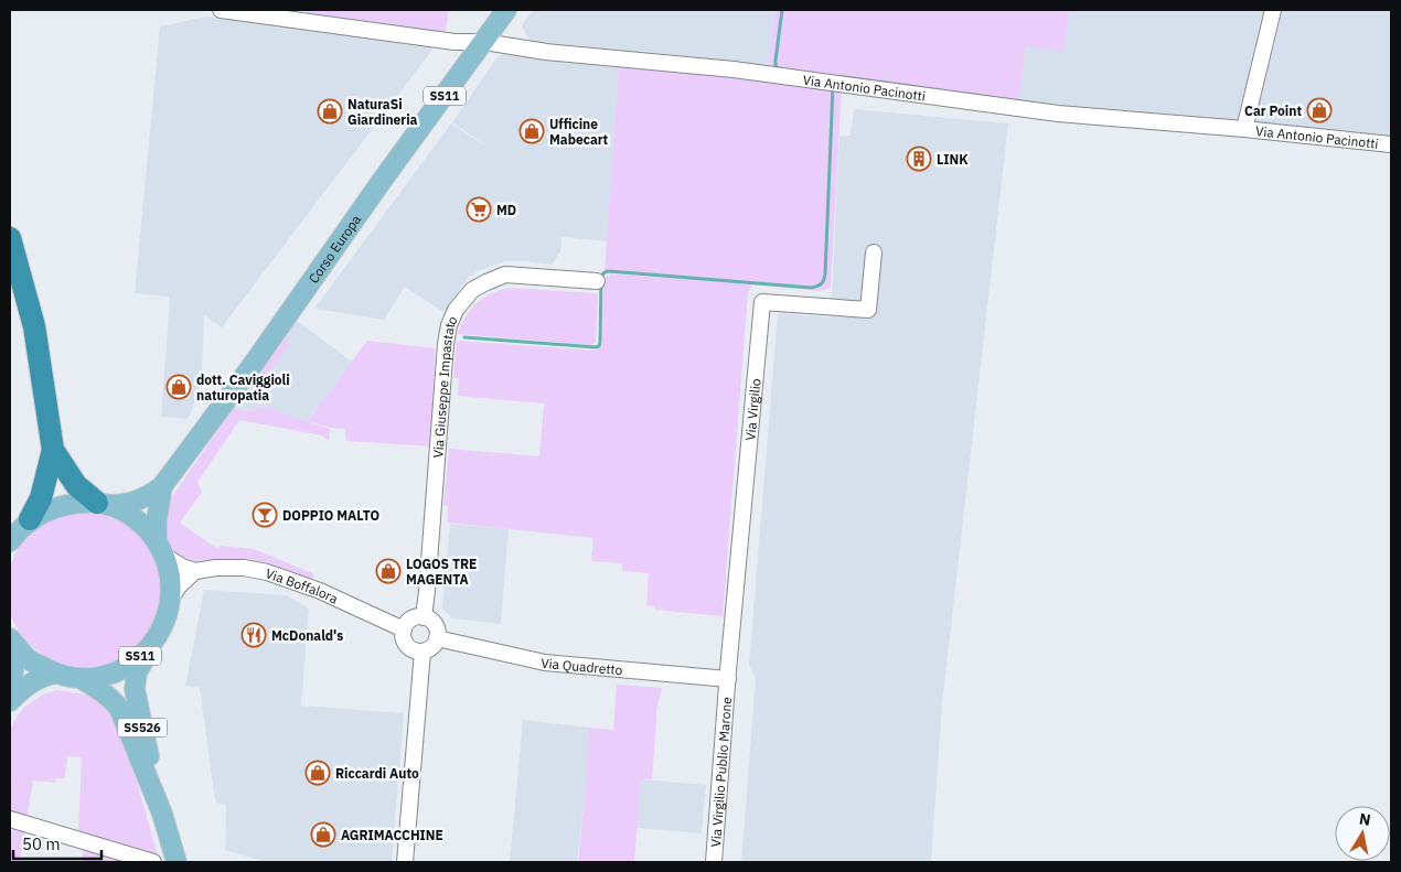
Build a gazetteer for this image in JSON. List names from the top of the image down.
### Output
{
  "streets": {
    "main road": ["SS11", "Corso Europa", "SS526"],
    "street": [
      "Via Antonio Pacinotti",
      "Via Giuseppe Impastato",
      "Via Virgilio",
      "Via Boffalora",
      "Via Quadretto",
      "Via Virgilio Publio Marone"
    ]
  },
  "crossings": [
    ["Via Antonio Pacinotti", "Corso Europa"],
    ["Corso Europa", "SS526"],
    ["Via Giuseppe Impastato", "Via Boffalora"],
    ["Via Giuseppe Impastato", "Via Quadretto"],
    ["Via Virgilio", "Via Quadretto"],
    ["Via Virgilio", "Via Virgilio Publio Marone"],
    ["Via Boffalora", "Via Quadretto"],
    ["Via Quadretto", "Via Virgilio Publio Marone"]
  ],
  "places": {
    "shop": [
      "Car Point",
      "NaturaSi Giardineria",
      "Ufficine Mabecart",
      "dott. Caviggioli naturopatia",
      "LOGOS TRE MAGENTA",
      "Riccardi Auto",
      "AGRIMACCHINE"
    ],
    "building": ["LINK"],
    "supermarket": ["MD"],
    "bar": ["DOPPIO MALTO"],
    "restaurant": ["McDonald's"]
  },
  "scale_bar": "50 m",
  "north": "top"
}
